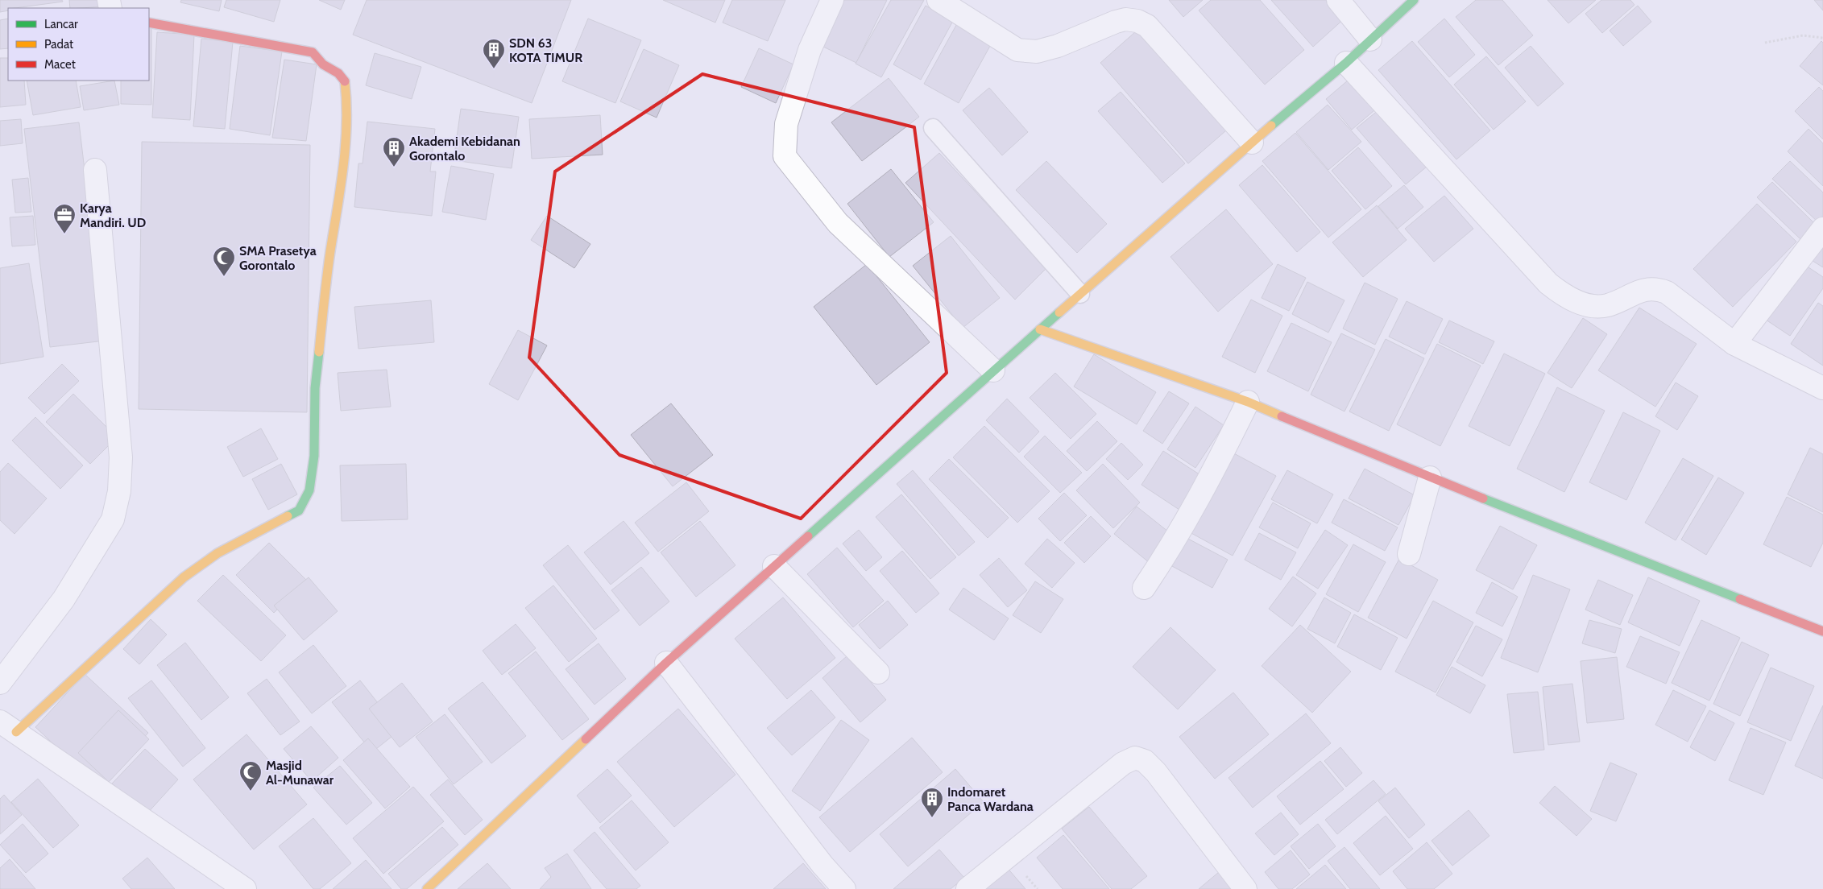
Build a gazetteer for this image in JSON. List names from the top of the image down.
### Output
{
  "places": {
    "building": ["SDN 63 KOTA TIMUR", "Akademi Kebidanan Gorontalo", "Indomaret Panca Wardana"],
    "office": ["Karya Mandiri. UD"],
    "mosque": ["SMA Prasetya Gorontalo", "Masjid Al-Munawar"]
  },
  "legend": ["Lancar", "Padat", "Macet"]
}
